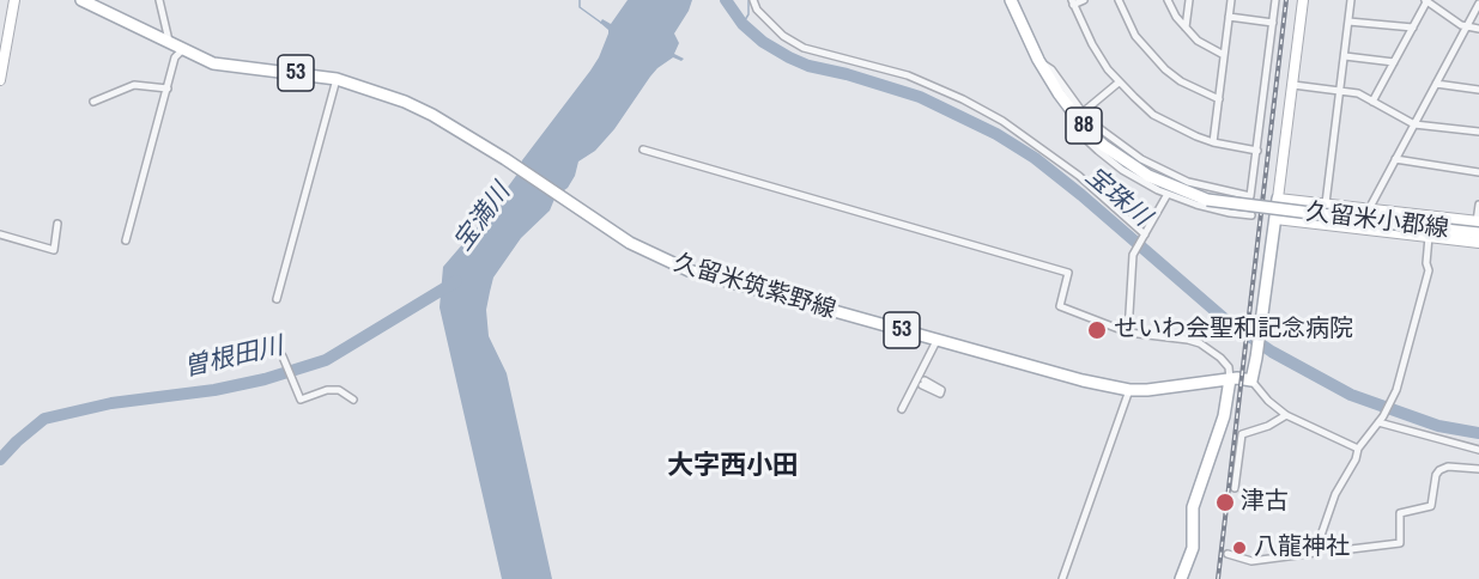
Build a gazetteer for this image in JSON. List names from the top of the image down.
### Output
{
  "streets": {
    "main road": [
      "53",
      "88",
      "久留米小郡線",
      "久留米筑紫野線"
    ]
  },
  "districts": ["大字西小田"],
  "water": ["宝珠川", "宝満川", "曽根田川"],
  "places": ["せいわ会聖和記念病院", "津古", "八龍神社"]
}
